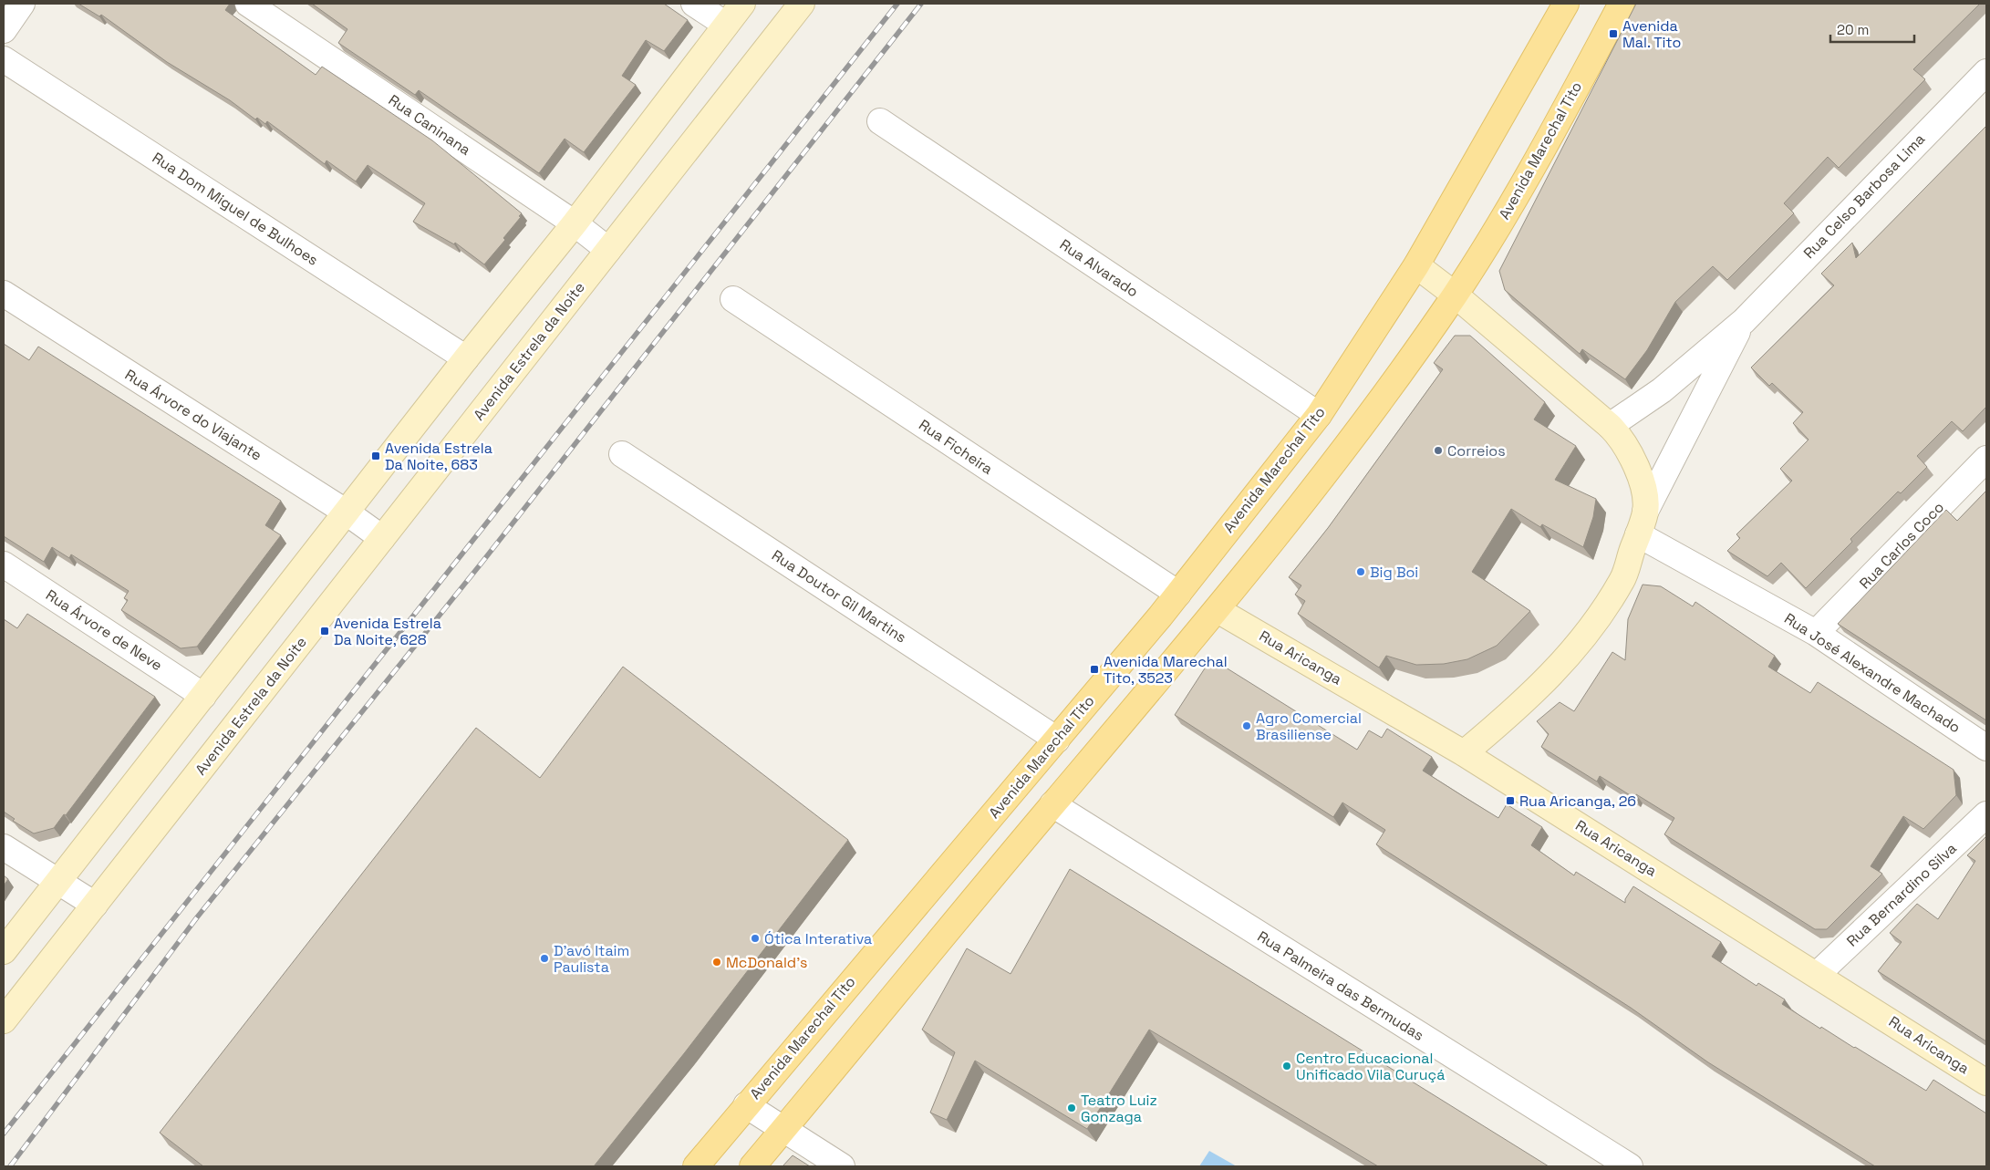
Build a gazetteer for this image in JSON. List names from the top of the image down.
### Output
{
  "streets": {
    "main road": ["Avenida Marechal Tito"],
    "street": [
      "Rua Caninana",
      "Rua Celso Barbosa Lima",
      "Rua Dom Miguel de Bulhoes",
      "Rua Alvarado",
      "Avenida Estrela da Noite",
      "Rua Árvore do Viajante",
      "Rua Ficheira",
      "Rua Carlos Coco",
      "Rua Doutor Gil Martins",
      "Rua Árvore de Neve",
      "Rua Aricanga",
      "Rua José Alexandre Machado",
      "Rua Bernardino Silva",
      "Rua Palmeira das Bermudas"
    ]
  },
  "crossings": [
    ["Rua Caninana", "Avenida Estrela da Noite"],
    ["Avenida Marechal Tito", "Rua Alvarado"],
    ["Avenida Marechal Tito", "Rua Ficheira"],
    ["Avenida Marechal Tito", "Rua Doutor Gil Martins"],
    ["Avenida Marechal Tito", "Rua Aricanga"],
    ["Avenida Marechal Tito", "Rua Palmeira das Bermudas"],
    ["Rua Celso Barbosa Lima", "Rua José Alexandre Machado"],
    ["Avenida Estrela da Noite", "Rua Árvore do Viajante"],
    ["Rua Carlos Coco", "Rua José Alexandre Machado"],
    ["Rua Aricanga", "Rua Bernardino Silva"]
  ],
  "places": {
    "transit": [
      "Avenida Mal. Tito",
      "Avenida Estrela Da Noite, 683",
      "Avenida Estrela Da Noite, 628",
      "Avenida Marechal Tito, 3523",
      "Rua Aricanga, 26"
    ],
    "other": [
      "Correios",
      "Big Boi",
      "Agro Comercial Brasiliense",
      "Ótica Interativa",
      "D’avó Itaim Paulista",
      "McDonald's",
      "Centro Educacional Unificado Vila Curuçá",
      "Teatro Luiz Gonzaga"
    ]
  },
  "scale_bar": "20 m"
}
